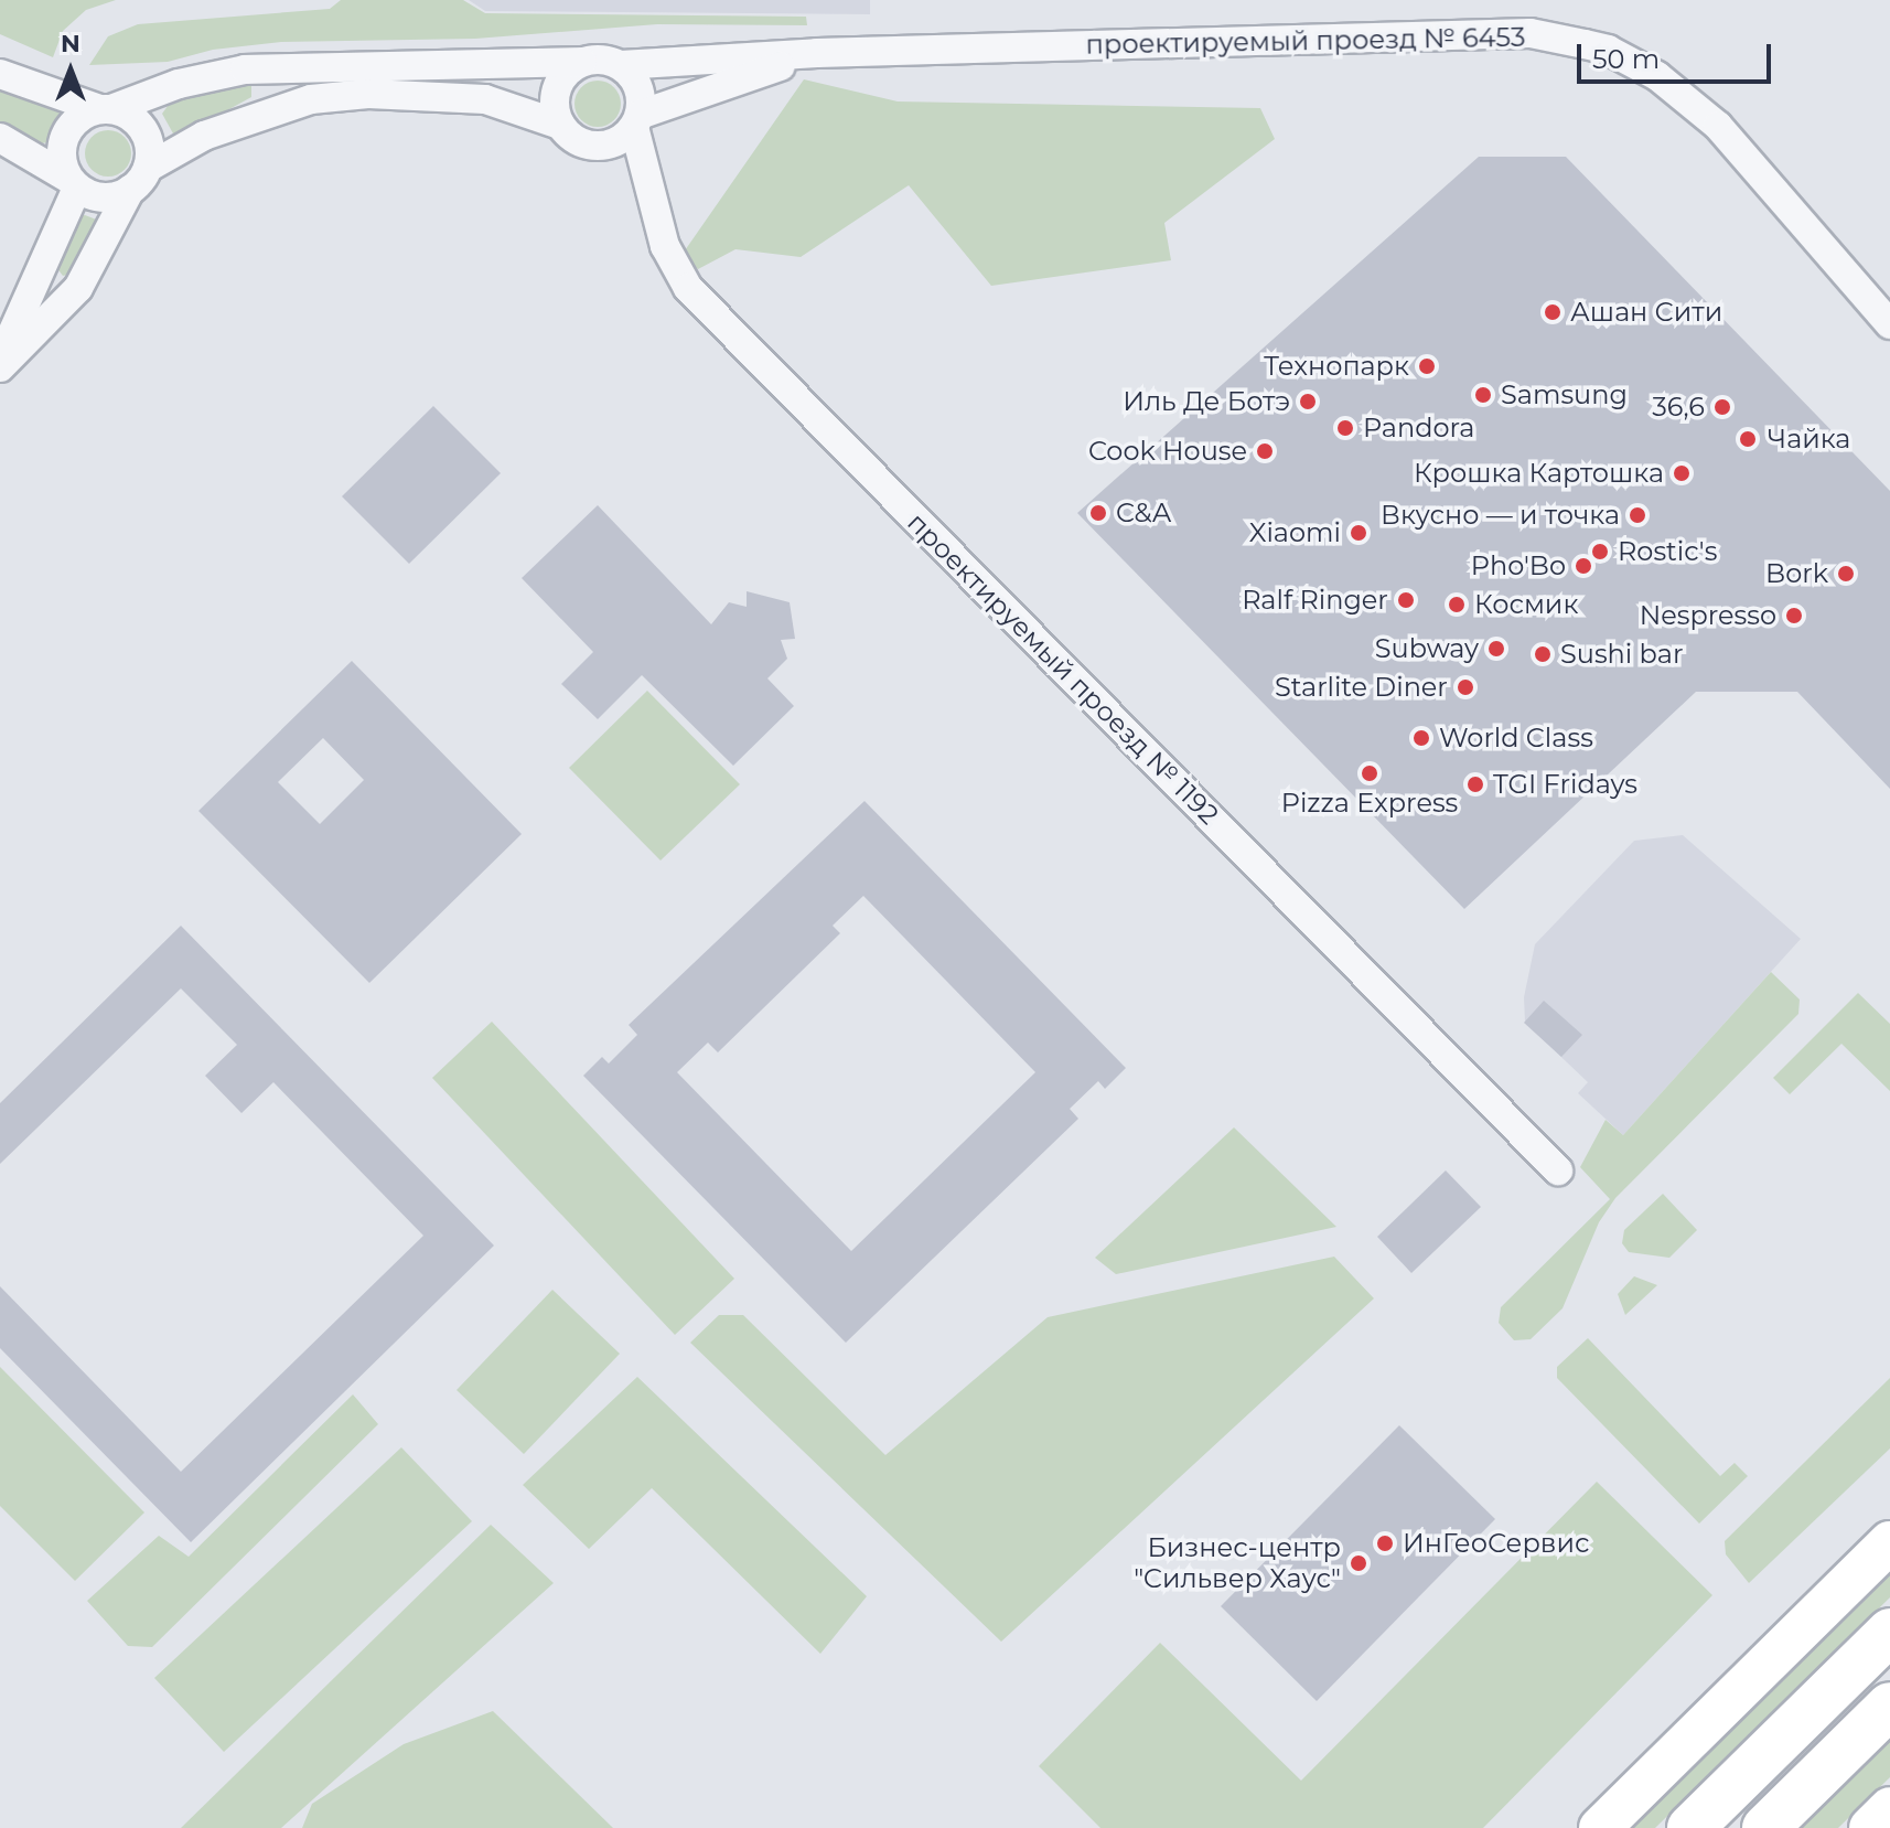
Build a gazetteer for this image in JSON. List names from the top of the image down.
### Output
{
  "streets": {
    "street": ["проектируемый проезд № 6453", "проектируемый проезд № 1192"]
  },
  "crossings": [
    ["проектируемый проезд № 6453", "проектируемый проезд № 1192"]
  ],
  "places": [
    "Ашан Сити",
    "Технопарк",
    "Samsung",
    "Иль Де Ботэ",
    "36,6",
    "Pandora",
    "Чайка",
    "Cook House",
    "Крошка Картошка",
    "C&A",
    "Вкусно — и точка",
    "Xiaomi",
    "Rostic's",
    "Pho'Bo",
    "Bork",
    "Ralf Ringer",
    "Космик",
    "Nespresso",
    "Subway",
    "Sushi bar",
    "Starlite Diner",
    "World Class",
    "Pizza Express",
    "TGI Fridays",
    "ИнГеоСервис",
    "Бизнес-центр \"Сильвер Хаус\""
  ],
  "scale_bar": "50 m",
  "north": "top"
}
